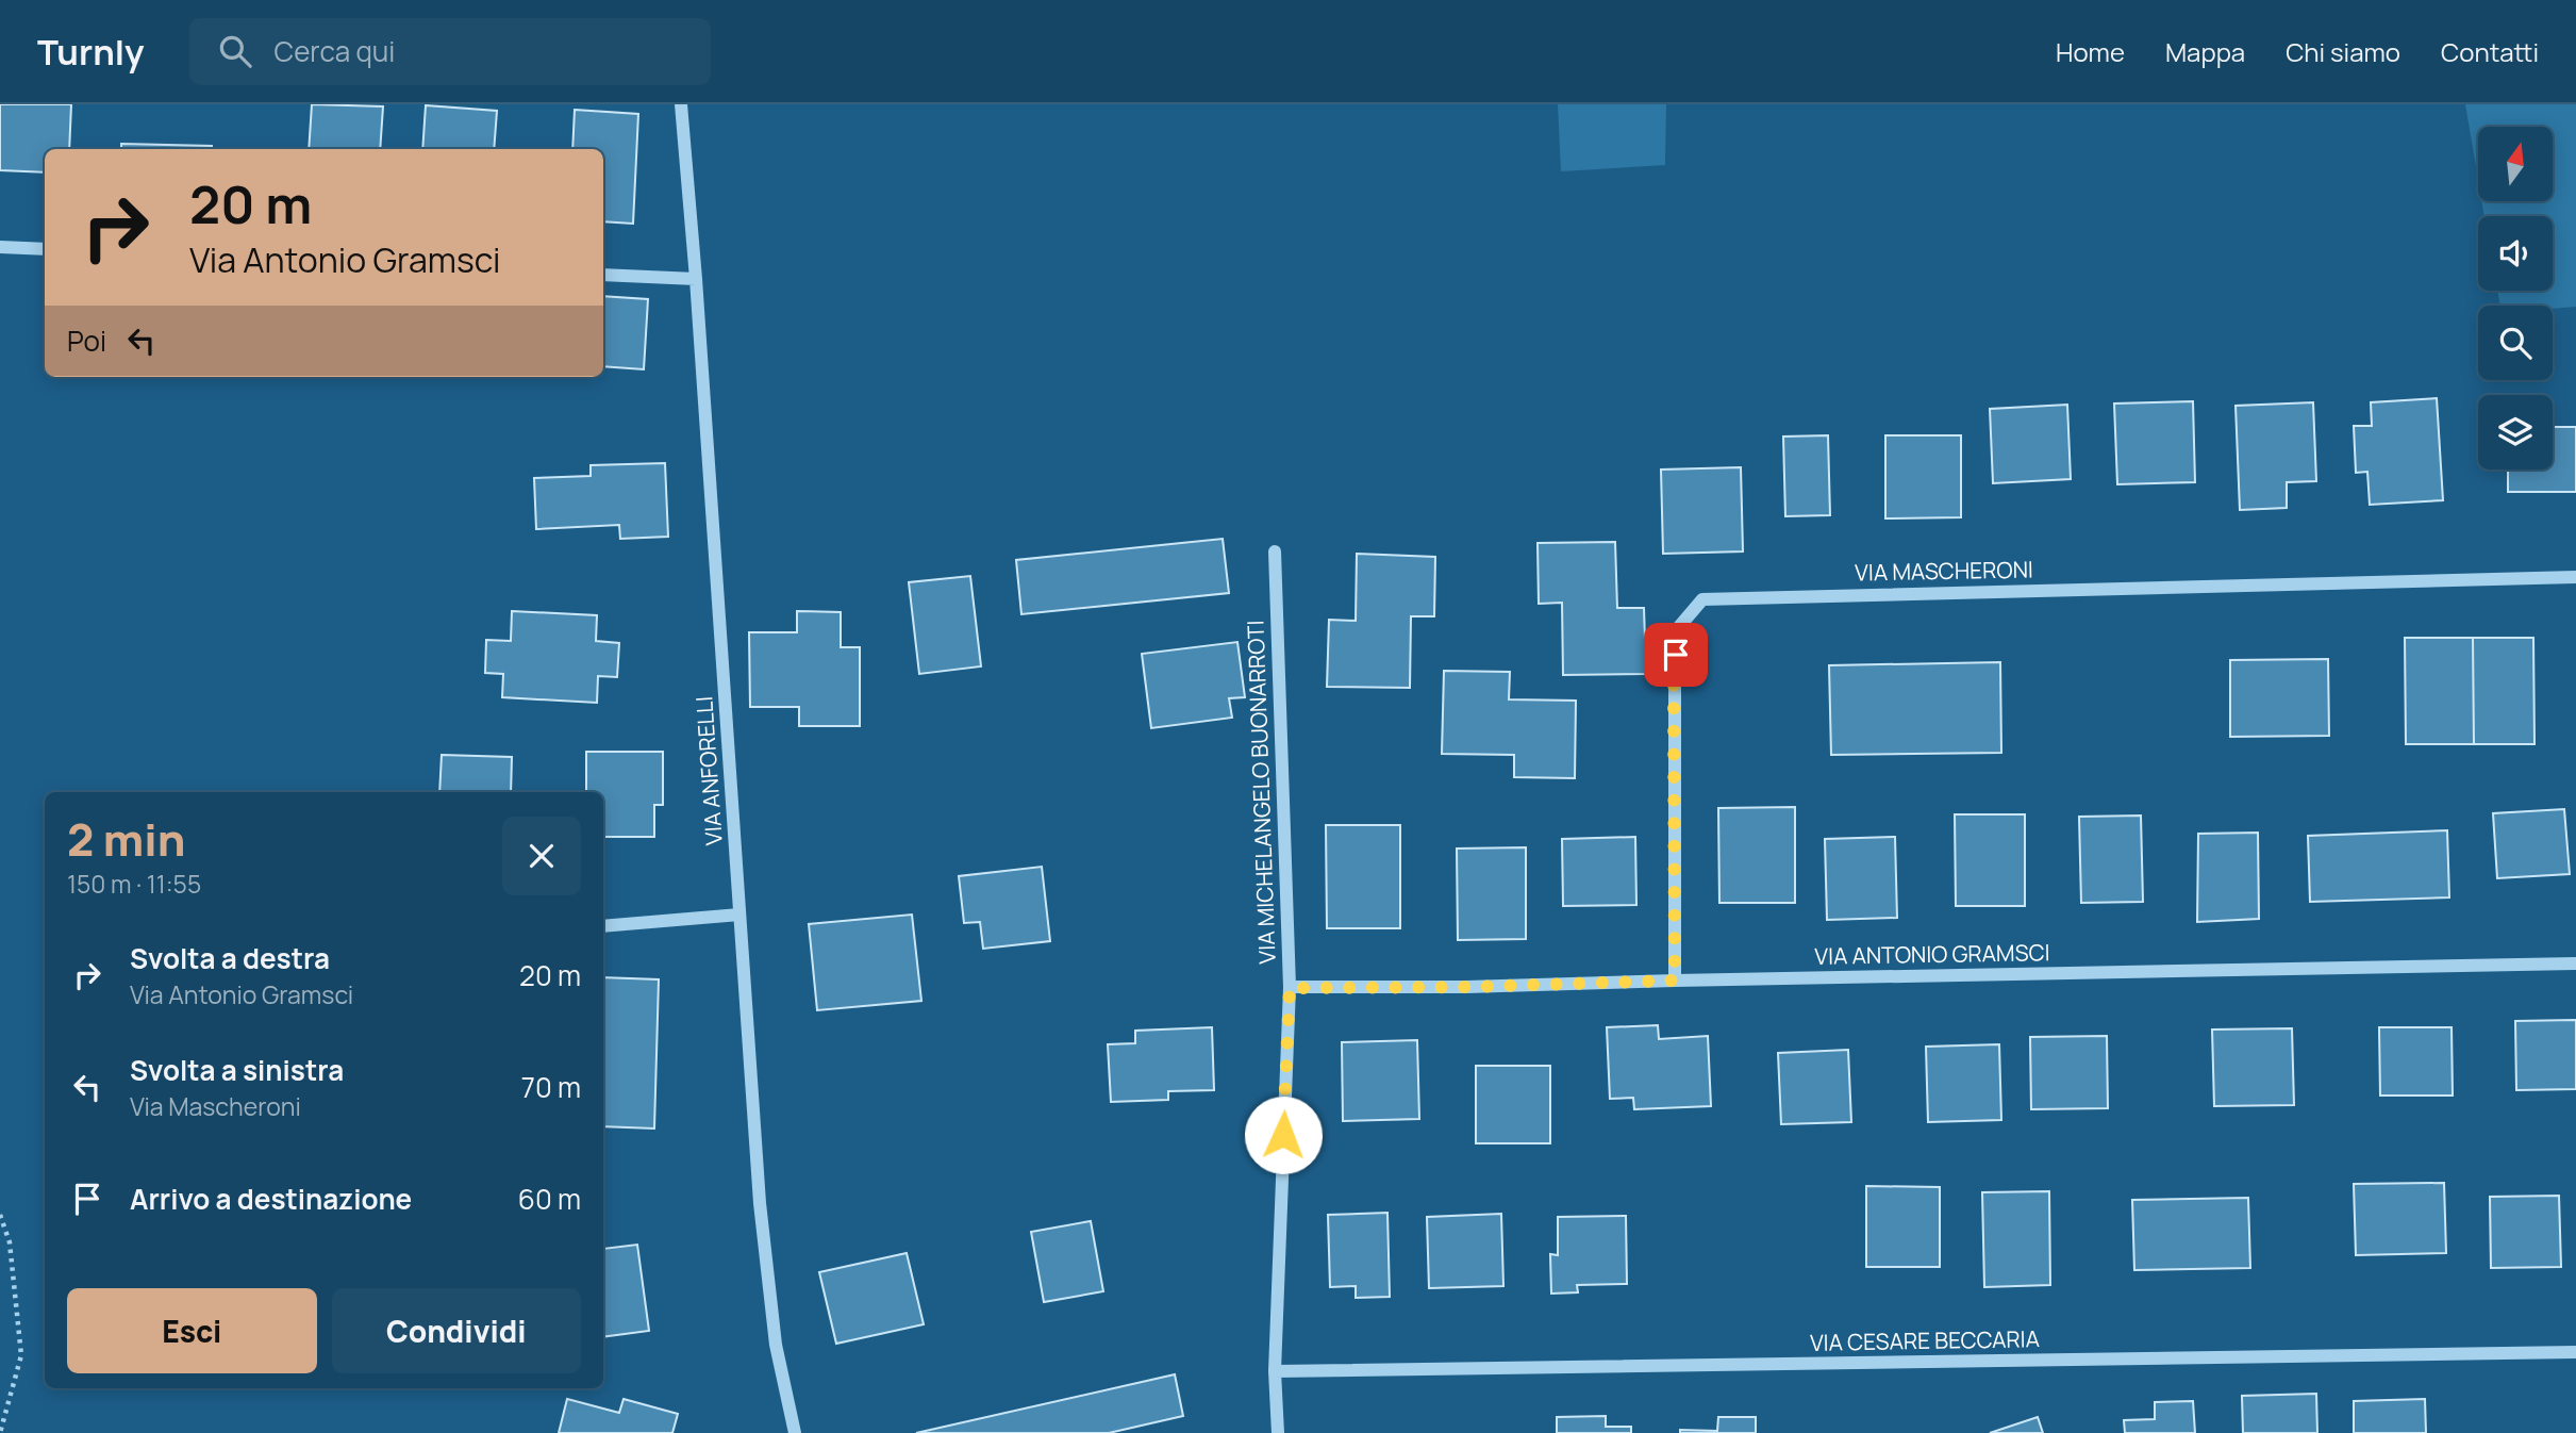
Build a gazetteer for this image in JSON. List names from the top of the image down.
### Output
{
  "streets": {
    "street": [
      "VIA MASCHERONI",
      "VIA ANFORELLI",
      "VIA MICHELANGELO BUONARROTI",
      "VIA ANTONIO GRAMSCI",
      "VIA CESARE BECCARIA"
    ]
  },
  "crossings": [
    ["VIA MASCHERONI", "VIA ANTONIO GRAMSCI"],
    ["VIA MICHELANGELO BUONARROTI", "VIA ANTONIO GRAMSCI"],
    ["VIA MICHELANGELO BUONARROTI", "VIA CESARE BECCARIA"]
  ],
  "north": "top",
  "page": {
    "header": "Turnly",
    "search": "Cerca qui",
    "nav": [
      "Home",
      "Mappa",
      "Chi siamo",
      "Contatti"
    ],
    "turn": ["20 m", "Via Antonio Gramsci"],
    "then": "Poi",
    "heading": ["2 min", "150 m · 11:55"],
    "list": [
      {
        "name": "Svolta a destra",
        "note": "Via Antonio Gramsci",
        "value": "20 m"
      },
      {
        "name": "Svolta a sinistra",
        "note": "Via Mascheroni",
        "value": "70 m"
      },
      {
        "name": "Arrivo a destinazione",
        "value": "60 m"
      }
    ],
    "buttons": ["Esci", "Condividi"]
  }
}
